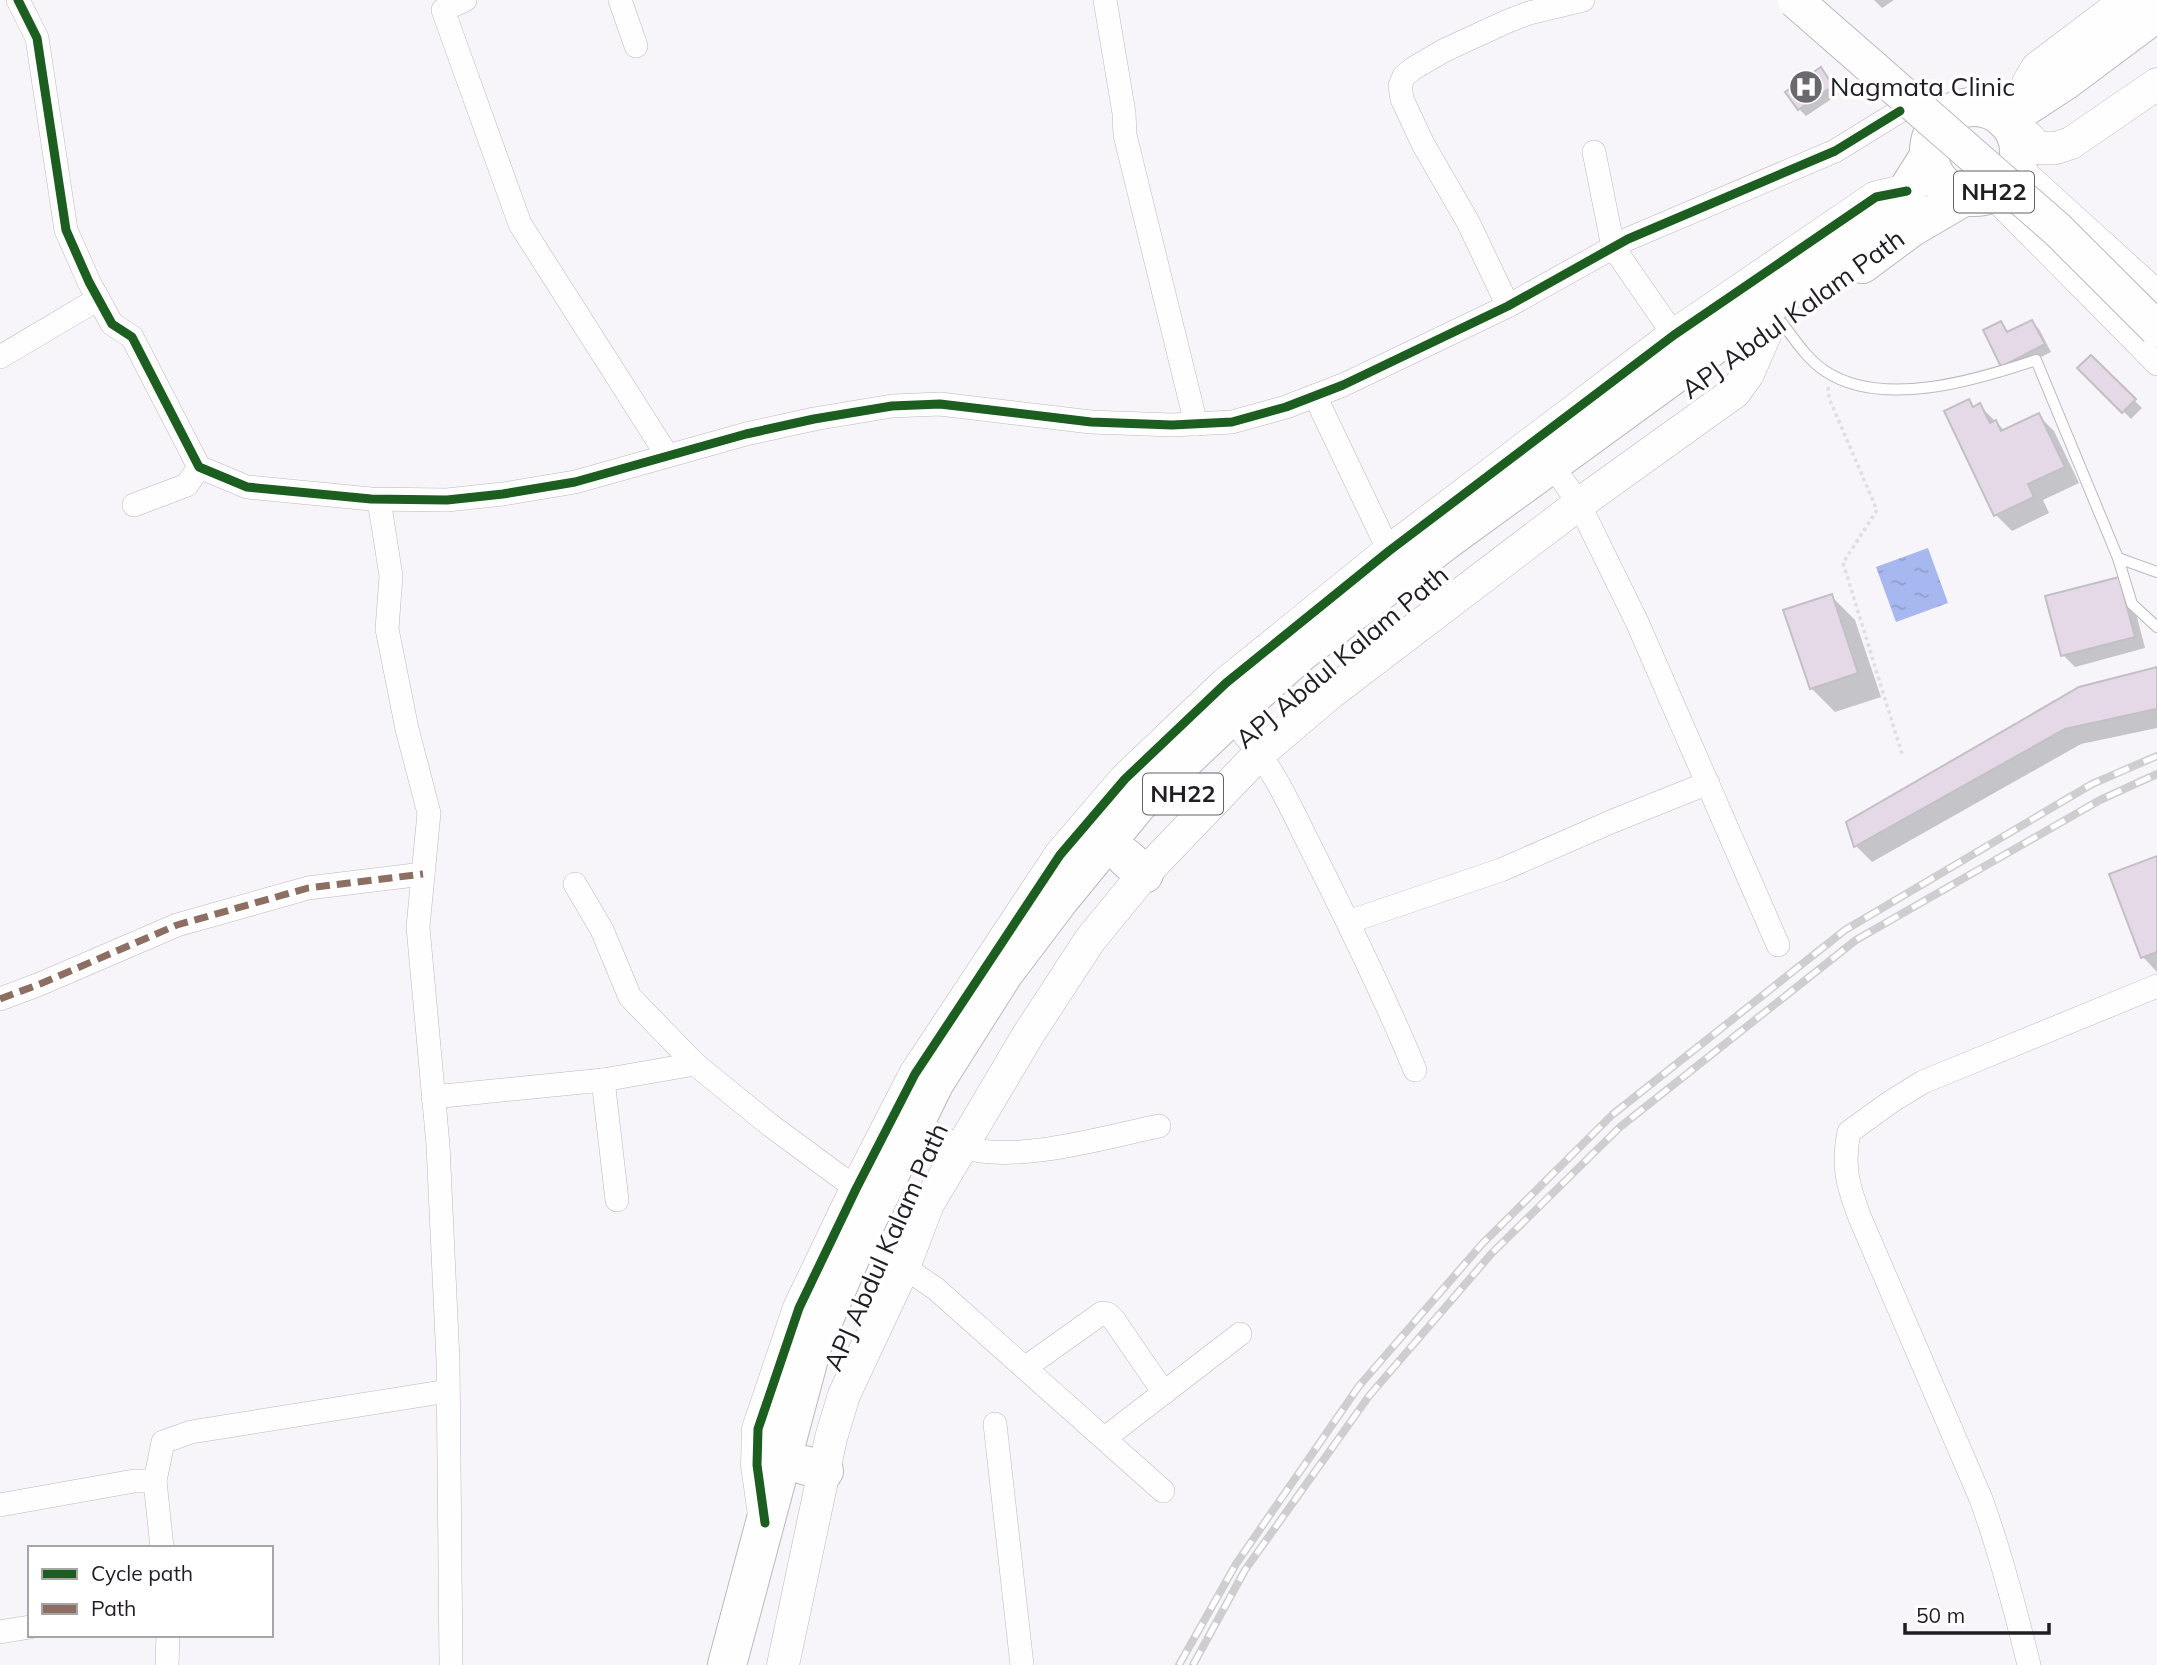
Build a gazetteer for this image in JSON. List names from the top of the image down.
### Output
{
  "streets": {
    "highway": ["NH22", "APJ Abdul Kalam Path"]
  },
  "crossings": [
    ["NH22", "APJ Abdul Kalam Path"]
  ],
  "places": {
    "hospital": ["Nagmata Clinic"]
  },
  "legend": ["Cycle path", "Path"],
  "scale_bar": "50 m"
}
